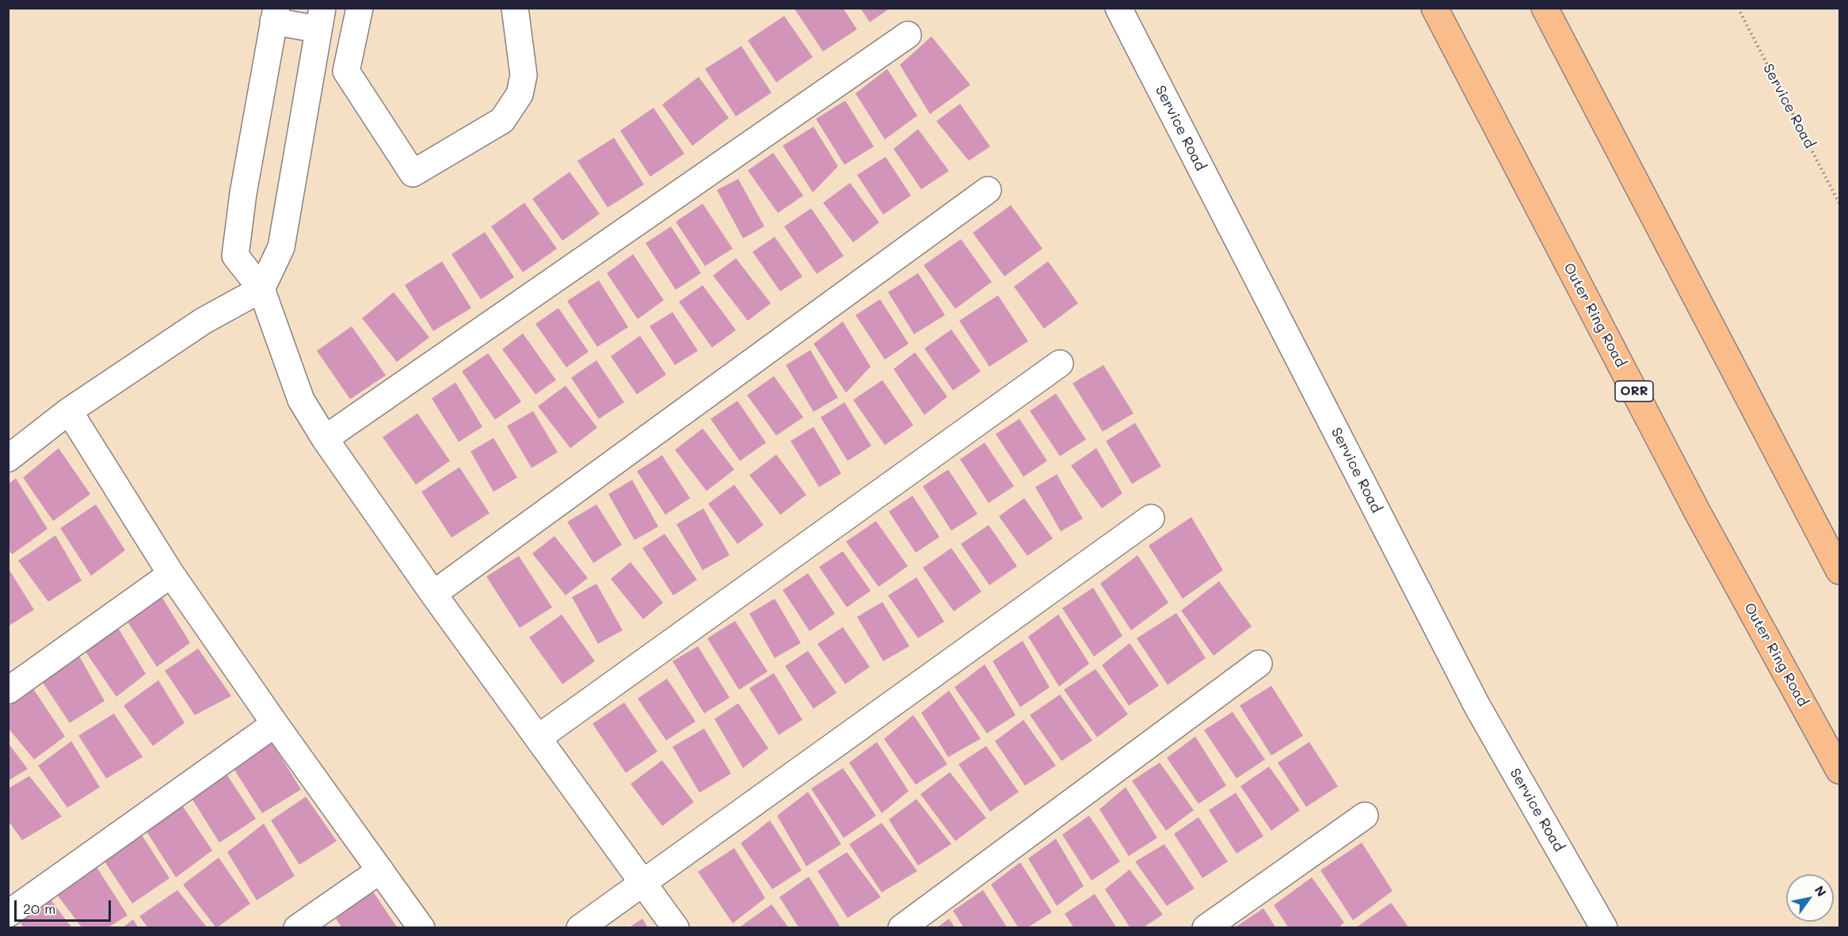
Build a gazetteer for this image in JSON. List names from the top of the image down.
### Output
{
  "streets": {
    "highway": ["Outer Ring Road", "ORR"],
    "street": ["Service Road"]
  },
  "scale_bar": "20 m",
  "north": "top right"
}
